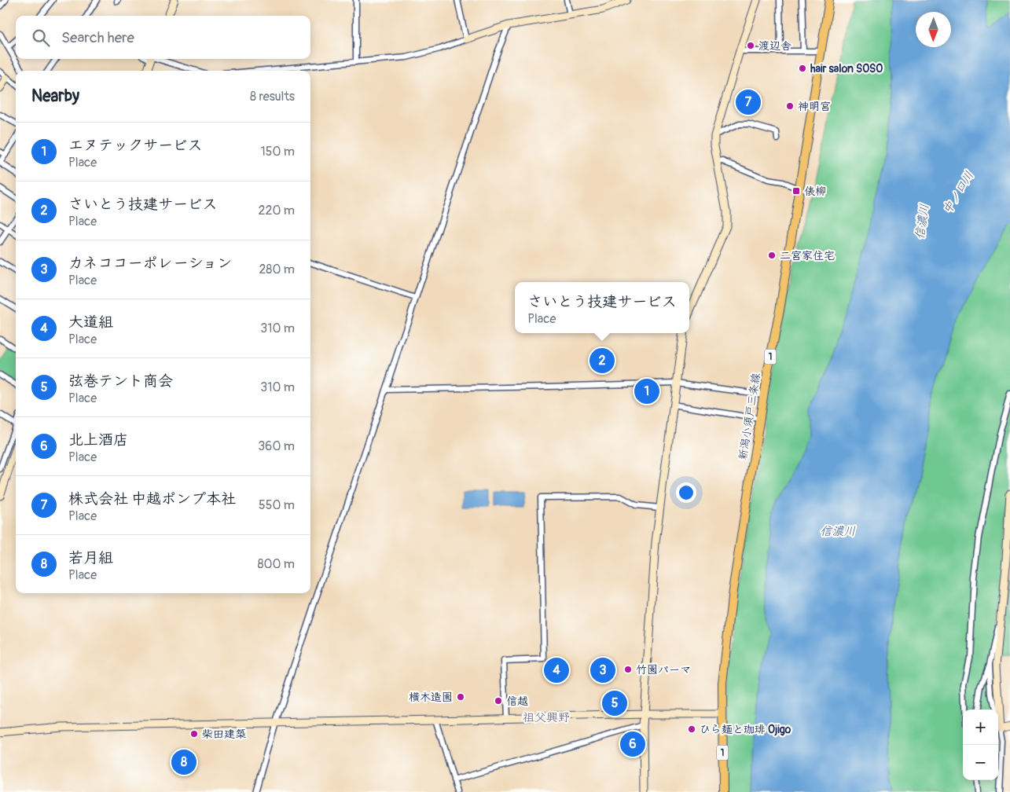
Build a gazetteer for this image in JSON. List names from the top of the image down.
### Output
{
  "streets": {
    "main road": ["1", "新潟小須戸三条線"]
  },
  "districts": ["祖父興野"],
  "water": ["中ノ口川", "信濃川"],
  "places": {
    "other": [
      "渡辺舎",
      "hair salon SOSO",
      "神明宮",
      "二宮家住宅",
      "竹園パーマ",
      "横木造園",
      "信越",
      "ひら麺と珈琲 Ojigo",
      "柴田建築"
    ],
    "transit": ["俵柳"]
  },
  "north": "bottom",
  "page": {
    "search": "Search here",
    "heading": ["Nearby", "8 results"],
    "pins": [
      "7",
      "2",
      "1",
      "3",
      "4",
      "5",
      "6",
      "8"
    ],
    "list": [
      {
        "mark": "1",
        "name": "エヌテックサービス",
        "note": "Place",
        "value": "150 m"
      },
      {
        "mark": "2",
        "name": "さいとう技建サービス",
        "note": "Place",
        "value": "220 m"
      },
      {
        "mark": "3",
        "name": "カネココーポレーション",
        "note": "Place",
        "value": "280 m"
      },
      {
        "mark": "4",
        "name": "大道組",
        "note": "Place",
        "value": "310 m"
      },
      {
        "mark": "5",
        "name": "弦巻テント商会",
        "note": "Place",
        "value": "310 m"
      },
      {
        "mark": "6",
        "name": "北上酒店",
        "note": "Place",
        "value": "360 m"
      },
      {
        "mark": "7",
        "name": "株式会社 中越ポンプ本社",
        "note": "Place",
        "value": "550 m"
      },
      {
        "mark": "8",
        "name": "若月組",
        "note": "Place",
        "value": "800 m"
      }
    ],
    "popup": ["さいとう技建サービス", "Place"],
    "map_buttons": ["+", "−"]
  }
}
